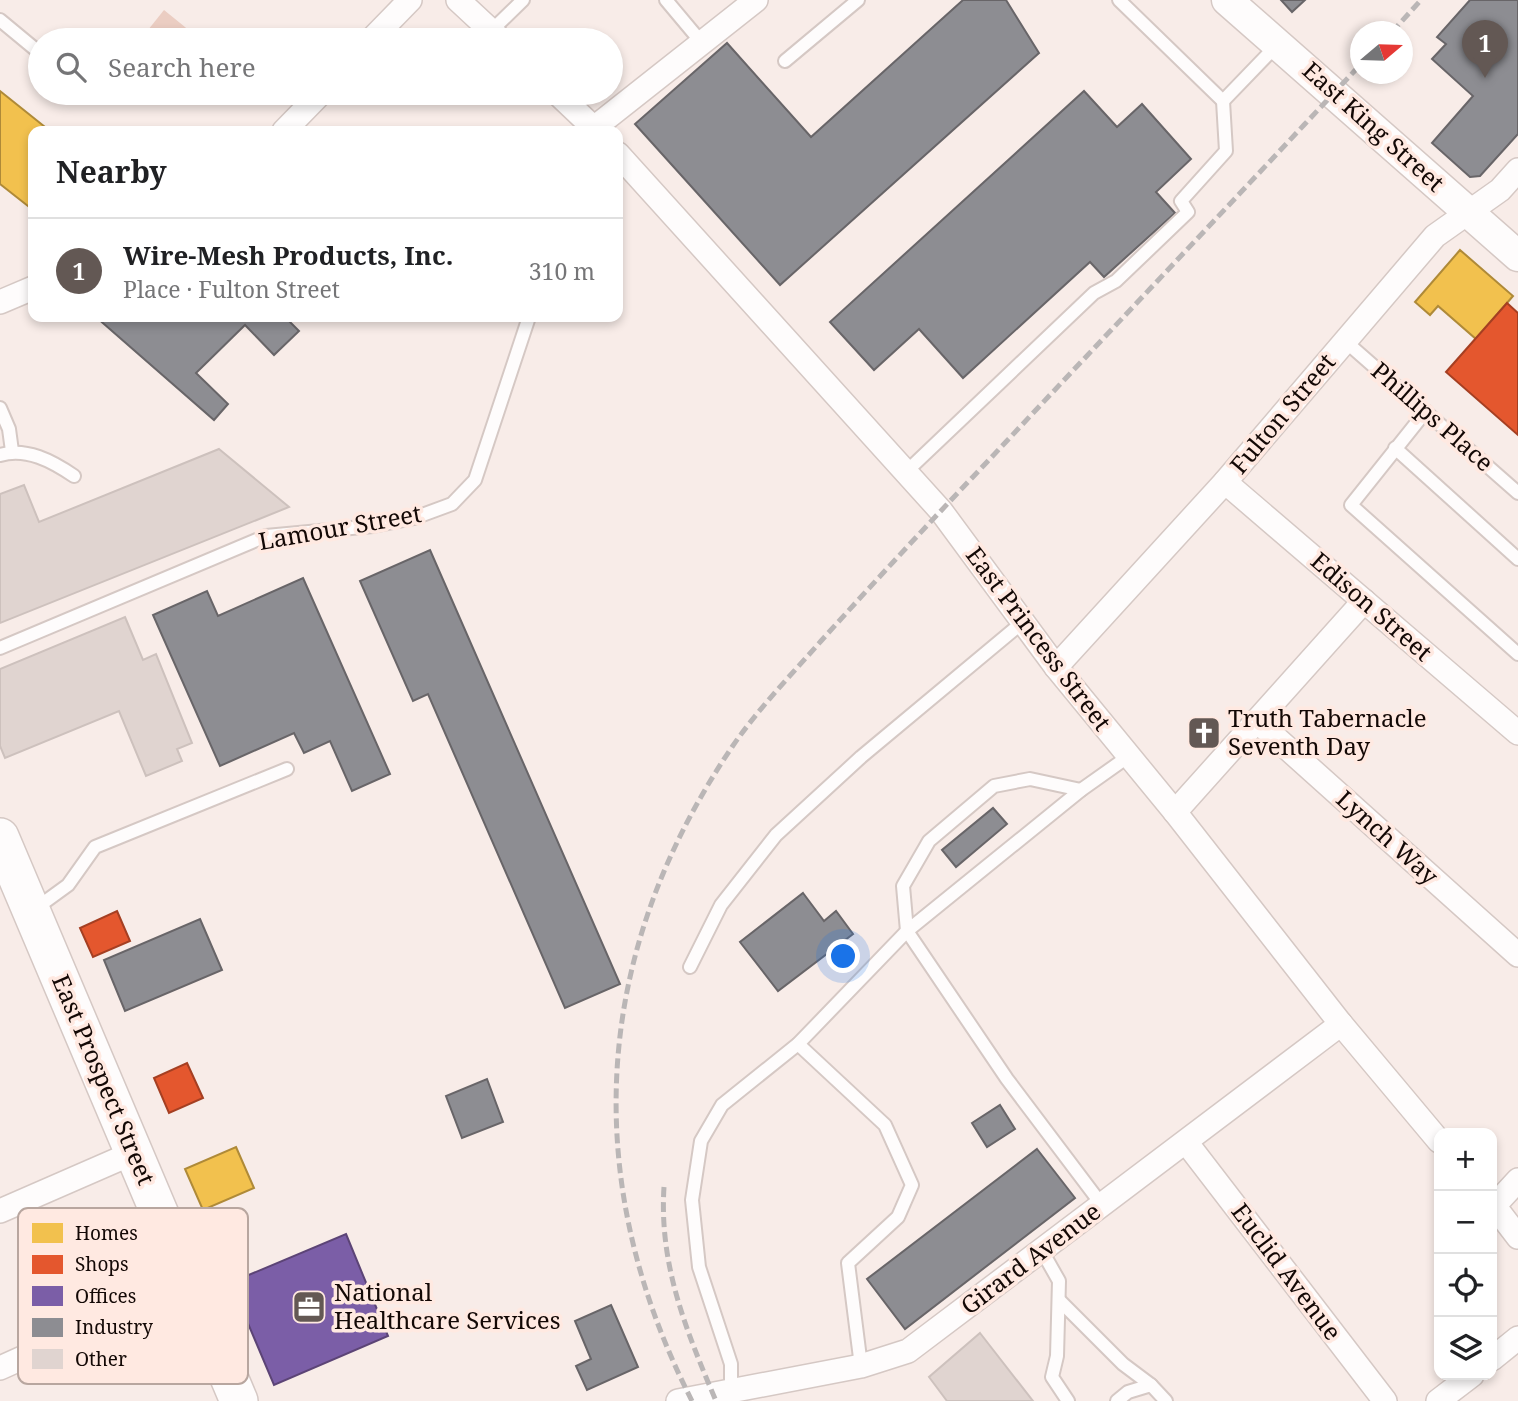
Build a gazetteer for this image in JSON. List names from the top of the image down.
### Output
{
  "streets": {
    "main road": ["East Prospect Street"],
    "street": [
      "East King Street",
      "Fulton Street",
      "Edison Street",
      "East Princess Street",
      "Lynch Way",
      "Girard Avenue",
      "Euclid Avenue"
    ],
    "lane": ["Phillips Place", "Lamour Street"]
  },
  "crossings": [
    ["East King Street", "Fulton Street"],
    ["Fulton Street", "Phillips Place"],
    ["Fulton Street", "Edison Street"],
    ["Fulton Street", "East Princess Street"],
    ["East Princess Street", "Girard Avenue"],
    ["Girard Avenue", "Euclid Avenue"]
  ],
  "places": {
    "church": ["Truth Tabernacle Seventh Day"],
    "office": ["National Healthcare Services"]
  },
  "legend": [
    "Homes",
    "Shops",
    "Offices",
    "Industry",
    "Other"
  ],
  "north": "right",
  "page": {
    "pins": "1",
    "search": "Search here",
    "heading": "Nearby",
    "list": [
      {
        "mark": "1",
        "name": "Wire-Mesh Products, Inc.",
        "note": "Place · Fulton Street",
        "value": "310 m"
      }
    ],
    "map_buttons": ["+", "−"]
  }
}
